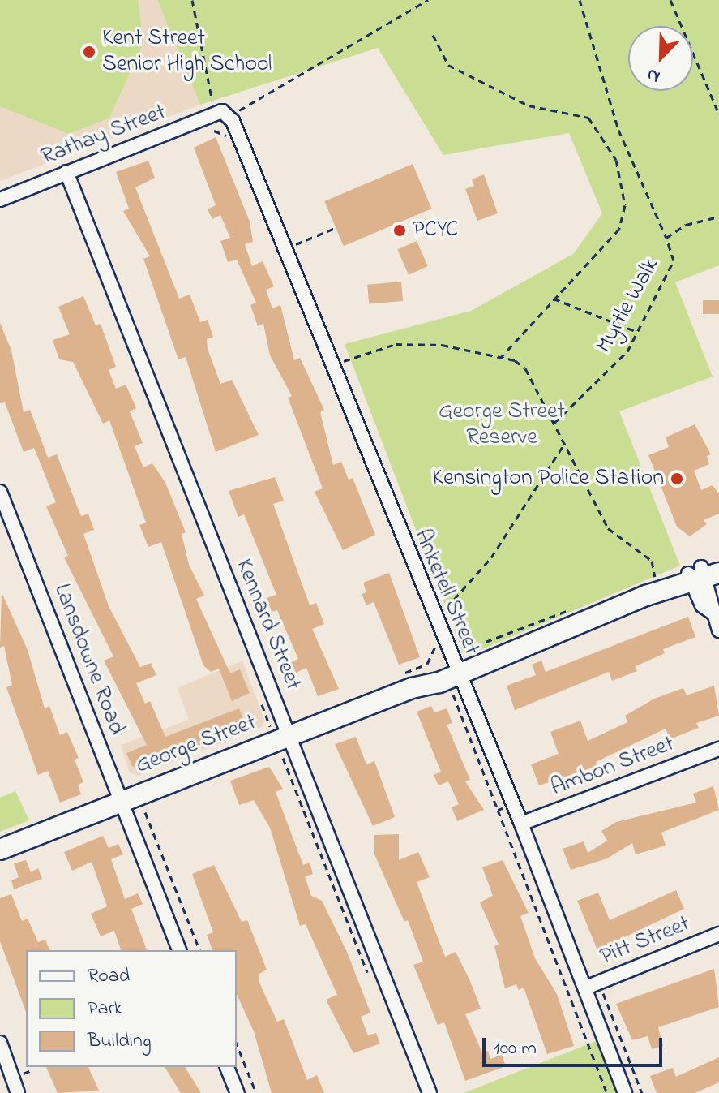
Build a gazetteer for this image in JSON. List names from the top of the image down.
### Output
{
  "streets": {
    "main road": ["George Street"],
    "street": [
      "Rathay Street",
      "Anketell Street",
      "Kennard Street",
      "Lansdowne Road",
      "Ambon Street",
      "Pitt Street"
    ],
    "path": ["Myrtle Walk"]
  },
  "crossings": [
    ["Rathay Street", "Anketell Street"],
    ["Rathay Street", "Kennard Street"],
    ["Anketell Street", "George Street"],
    ["Anketell Street", "Ambon Street"],
    ["Anketell Street", "Pitt Street"],
    ["Kennard Street", "George Street"],
    ["Lansdowne Road", "George Street"]
  ],
  "parks": ["George Street Reserve"],
  "places": ["Kent Street Senior High School", "PCYC", "Kensington Police Station"],
  "legend": ["Road", "Park", "Building"],
  "scale_bar": "100 m",
  "north": "bottom left"
}
